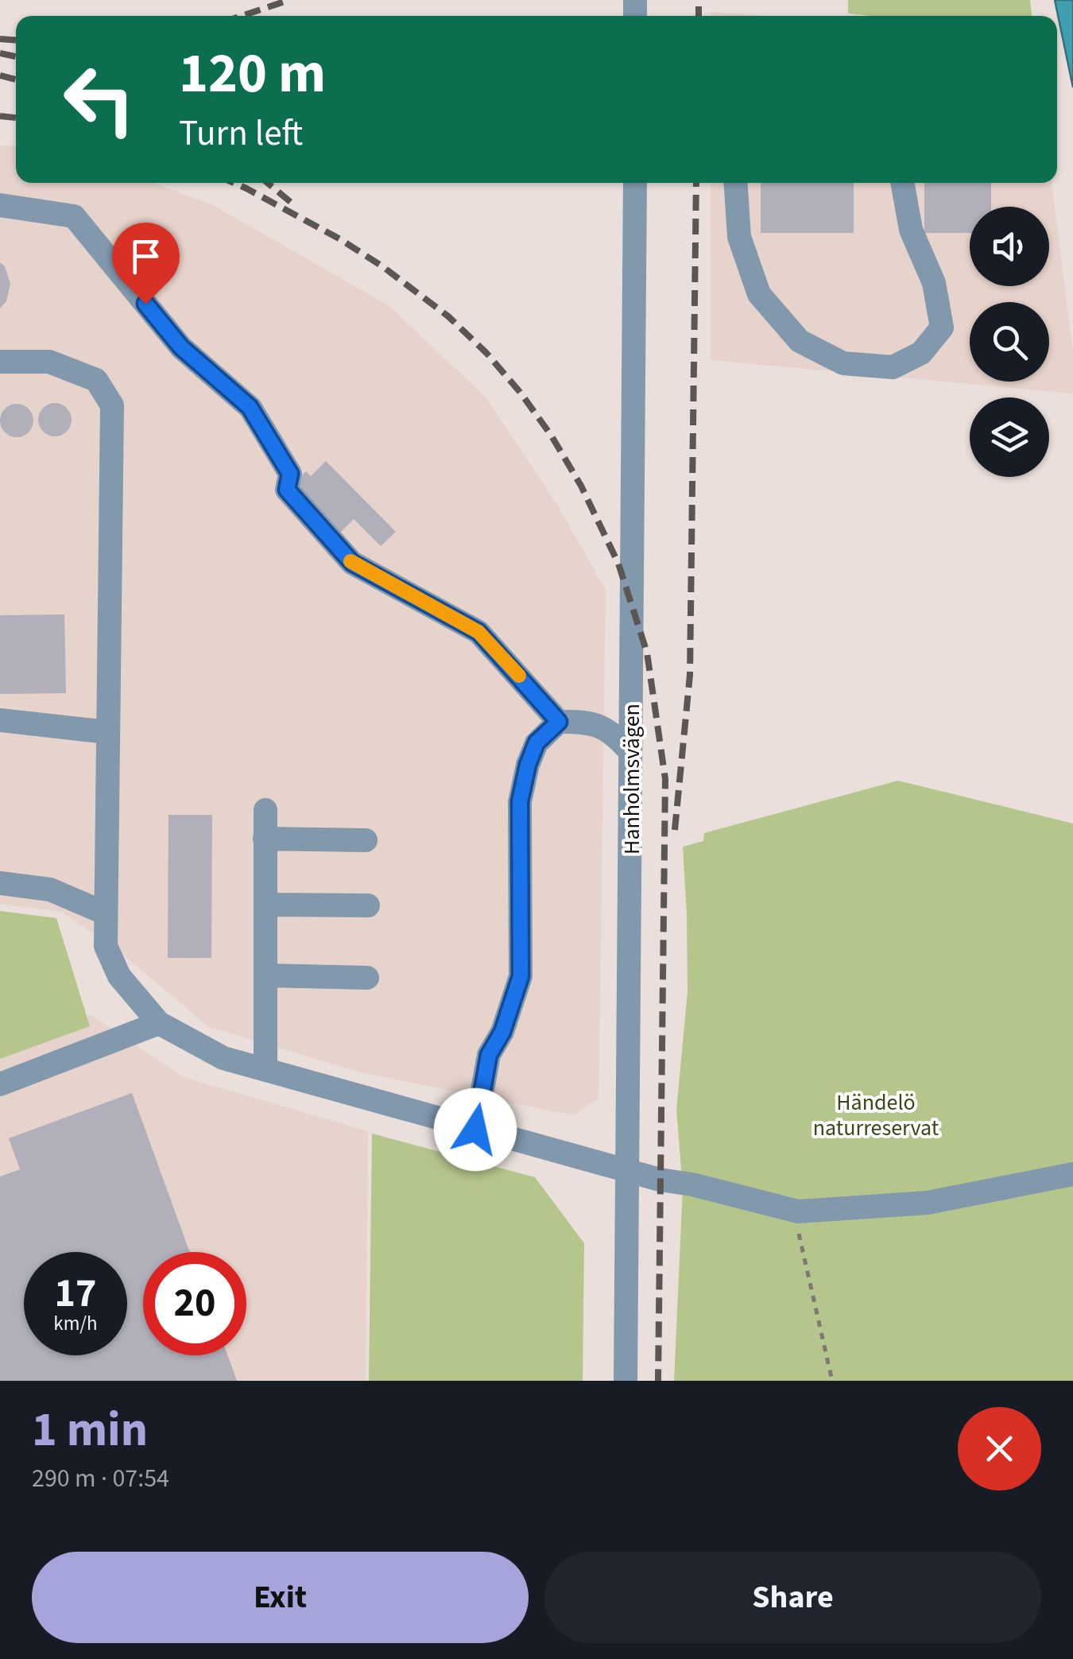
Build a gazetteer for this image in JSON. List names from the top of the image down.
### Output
{
  "streets": {
    "street": ["Hanholmsvägen"]
  },
  "parks": ["Händelö naturreservat"],
  "page": {
    "turn": ["120 m", "Turn left"],
    "speed": "17 km/h",
    "limit": "20",
    "heading": ["1 min", "290 m · 07:54"],
    "buttons": ["Exit", "Share"]
  }
}
